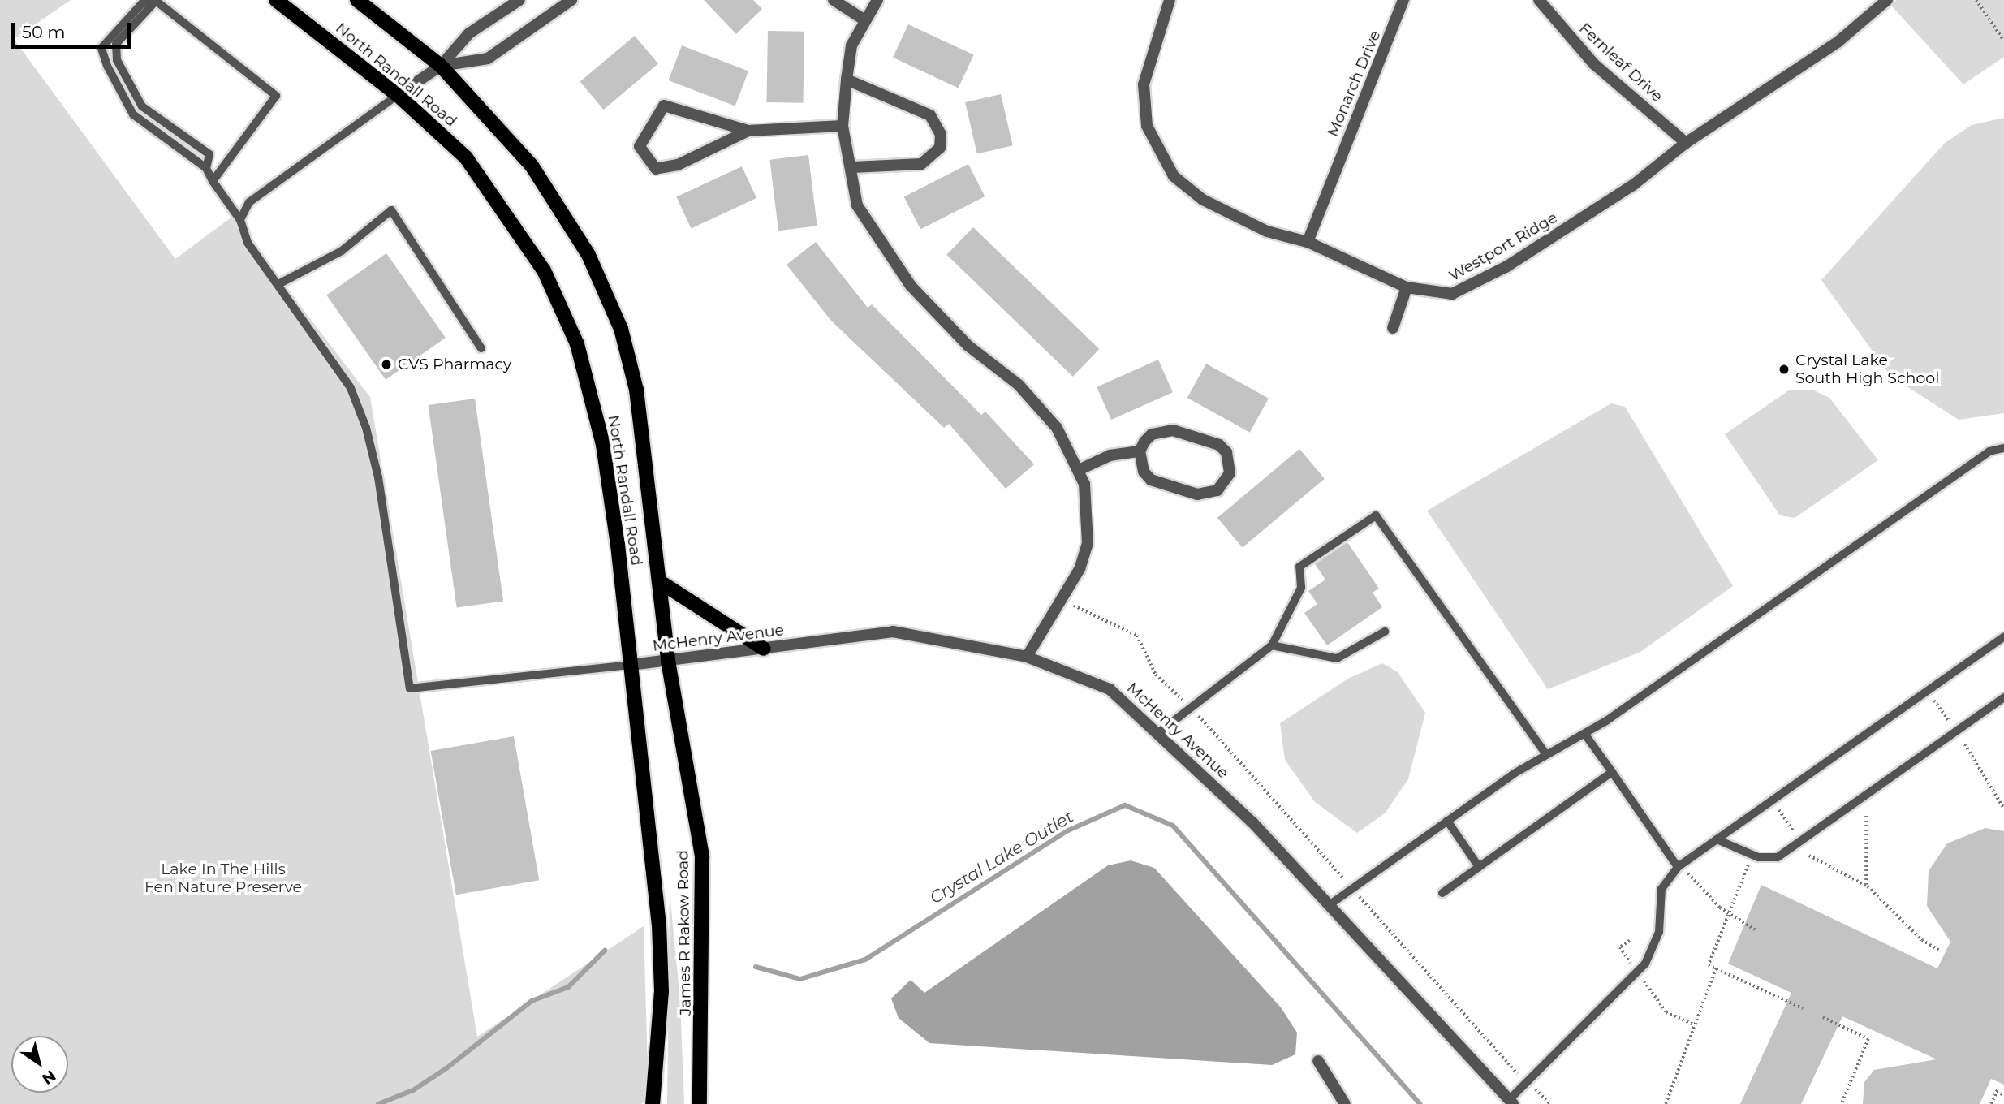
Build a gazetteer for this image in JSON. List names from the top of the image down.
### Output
{
  "streets": {
    "main road": ["North Randall Road", "James R Rakow Road"],
    "street": [
      "Fernleaf Drive",
      "Monarch Drive",
      "Westport Ridge",
      "McHenry Avenue"
    ]
  },
  "crossings": [
    ["Fernleaf Drive", "Westport Ridge"],
    ["North Randall Road", "McHenry Avenue"],
    ["North Randall Road", "James R Rakow Road"],
    ["Monarch Drive", "Westport Ridge"],
    ["McHenry Avenue", "James R Rakow Road"]
  ],
  "water": ["Crystal Lake Outlet"],
  "parks": ["Lake In The Hills Fen Nature Preserve"],
  "places": ["CVS Pharmacy", "Crystal Lake South High School"],
  "scale_bar": "50 m",
  "north": "bottom right"
}
